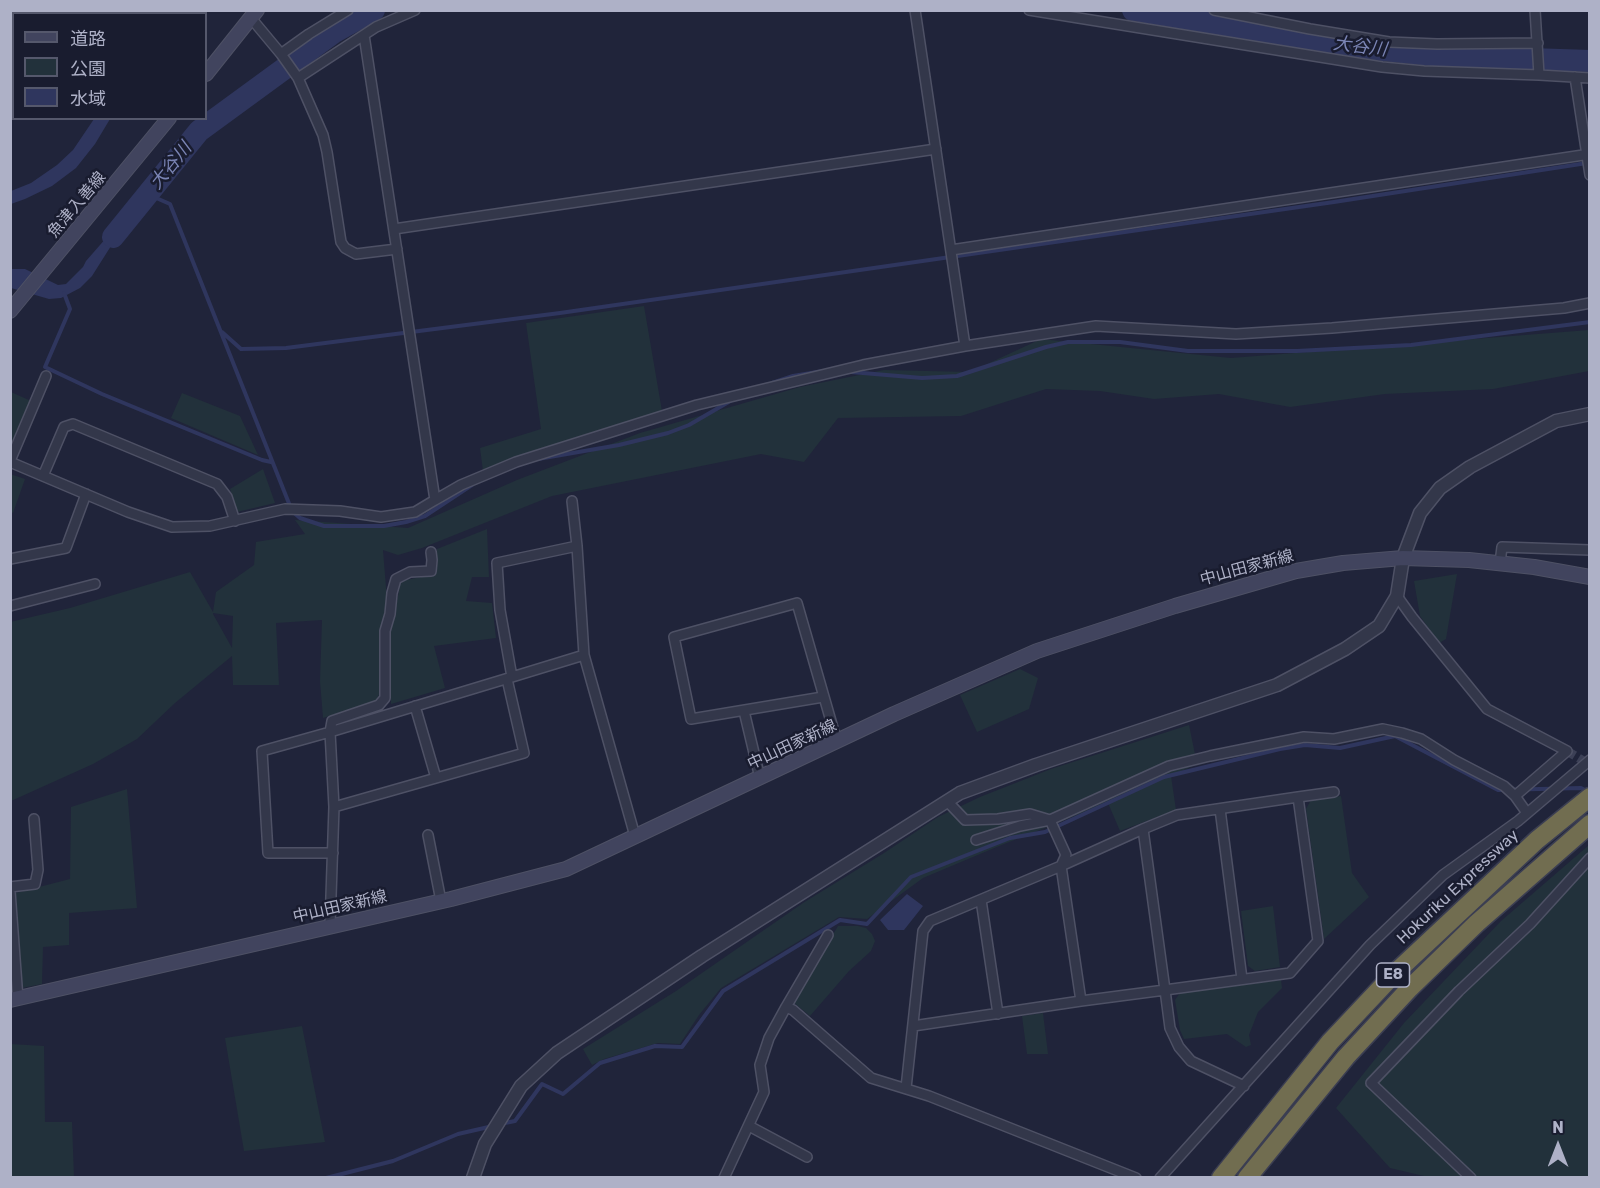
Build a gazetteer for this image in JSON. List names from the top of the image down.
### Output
{
  "streets": {
    "highway": ["Hokuriku Expressway", "E8"],
    "main road": ["魚津入善線", "中山田家新線"]
  },
  "water": ["大谷川"],
  "legend": ["道路", "公園", "水域"],
  "north": "top"
}
